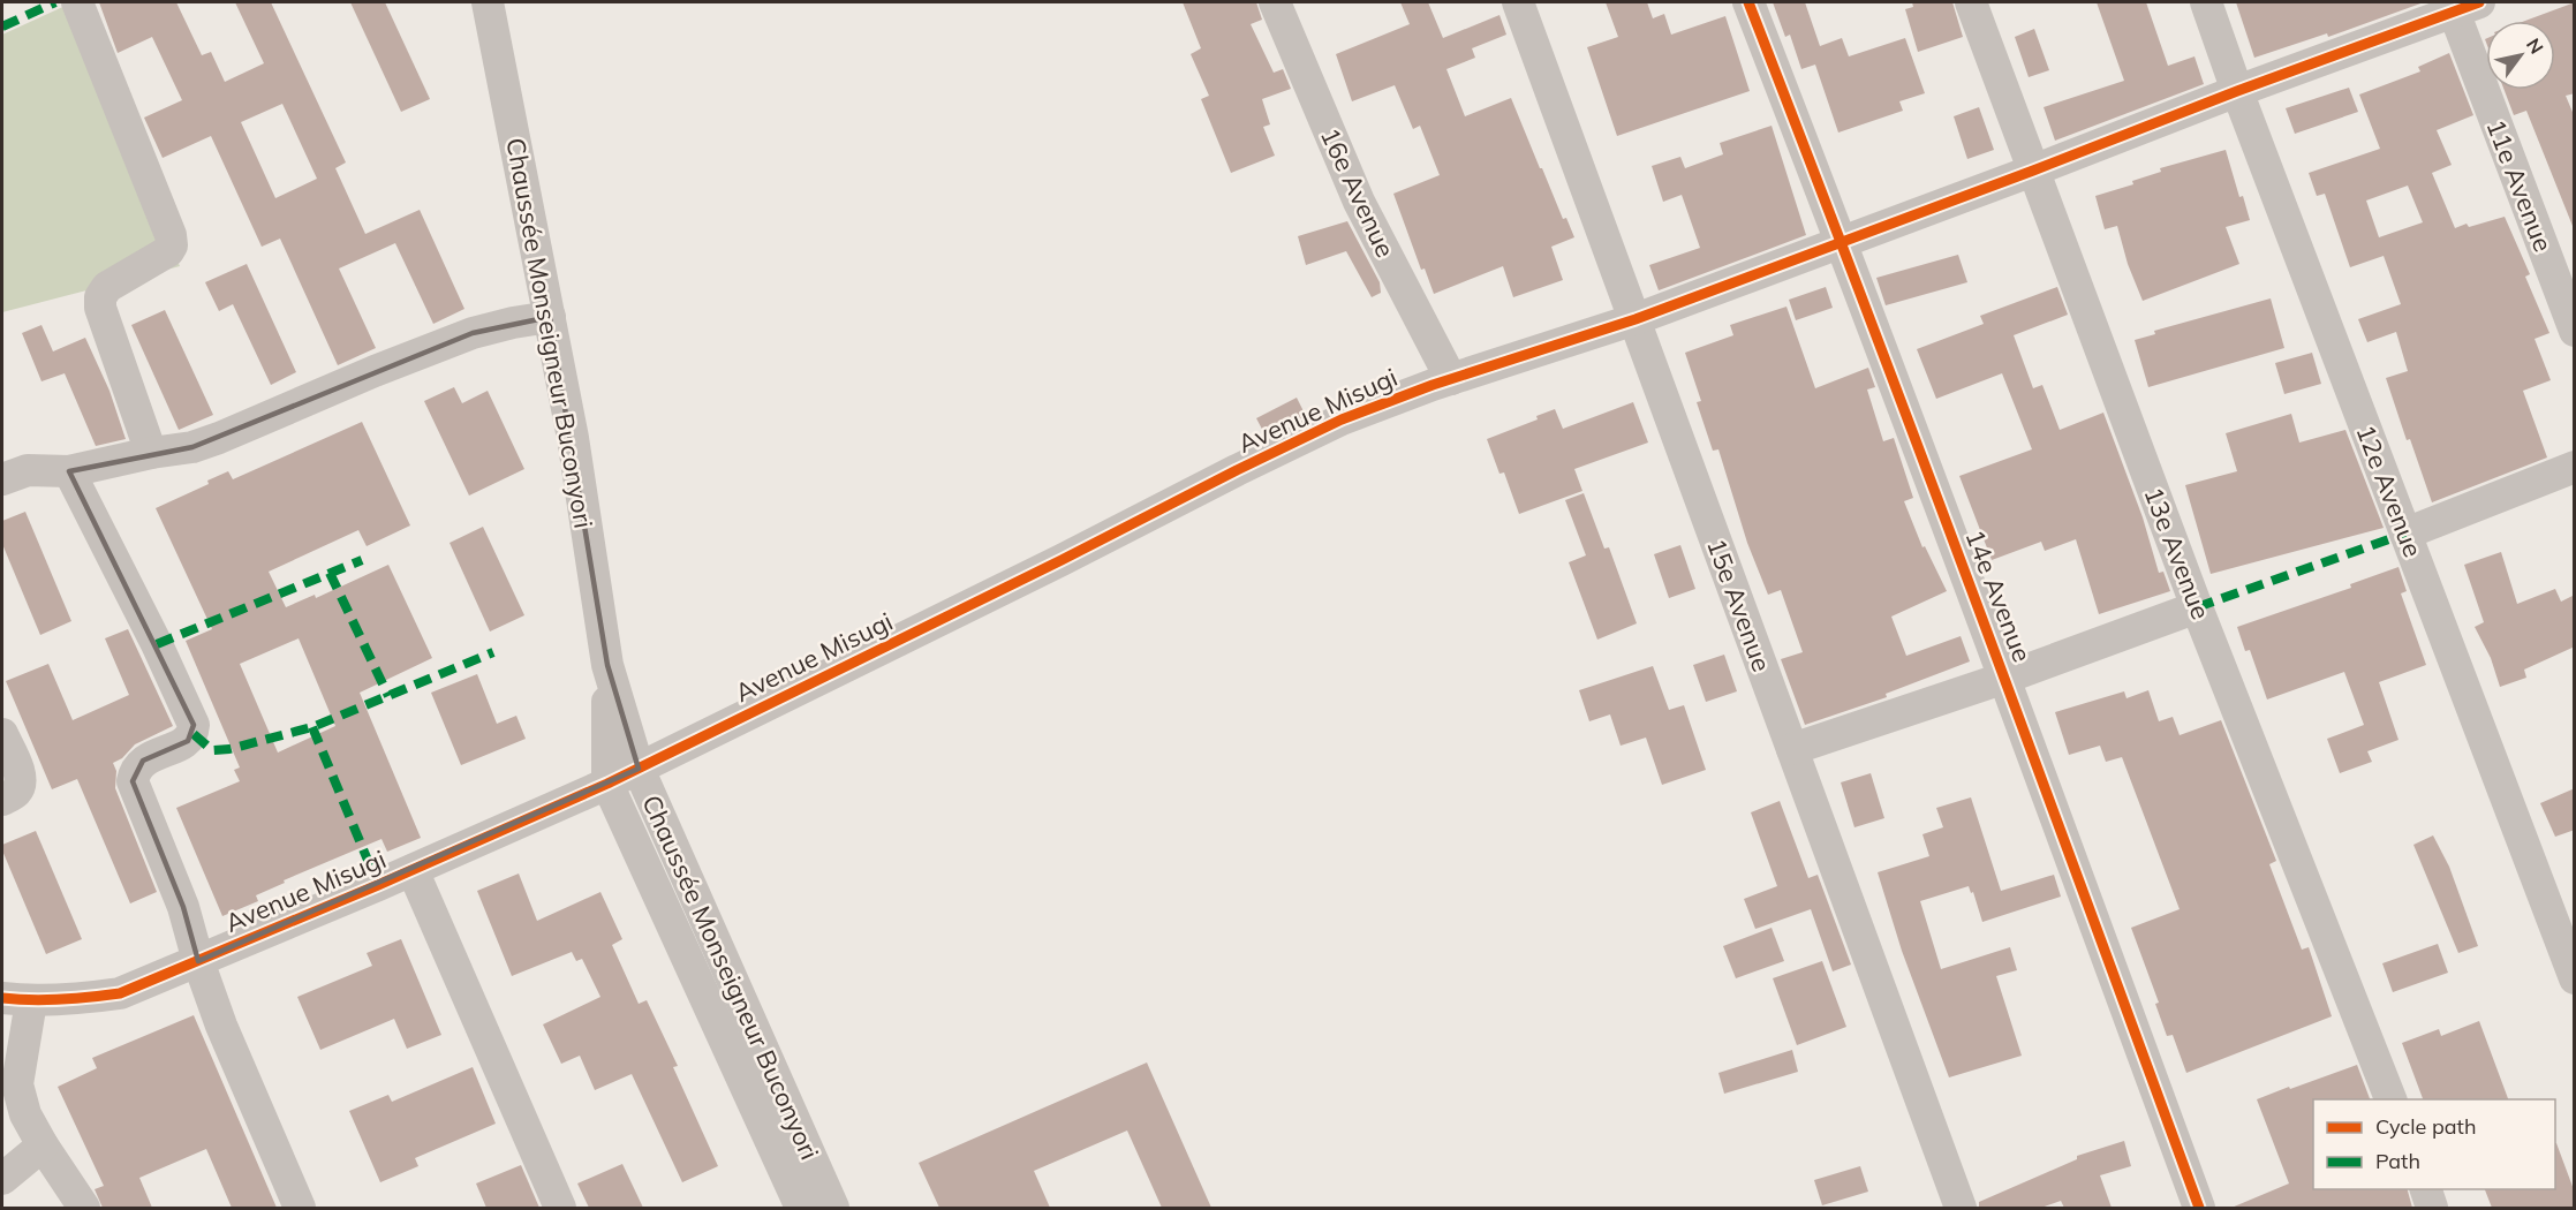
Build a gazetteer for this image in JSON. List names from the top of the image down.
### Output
{
  "streets": {
    "street": [
      "11e Avenue",
      "16e Avenue",
      "Chaussée Monseigneur Buconyori",
      "Avenue Misugi",
      "12e Avenue",
      "13e Avenue",
      "14e Avenue",
      "15e Avenue"
    ]
  },
  "crossings": [
    ["11e Avenue", "Avenue Misugi"],
    ["16e Avenue", "Avenue Misugi"],
    ["Chaussée Monseigneur Buconyori", "Avenue Misugi"],
    ["Avenue Misugi", "12e Avenue"],
    ["Avenue Misugi", "13e Avenue"],
    ["Avenue Misugi", "14e Avenue"],
    ["Avenue Misugi", "15e Avenue"]
  ],
  "legend": ["Cycle path", "Path"],
  "north": "top right"
}
